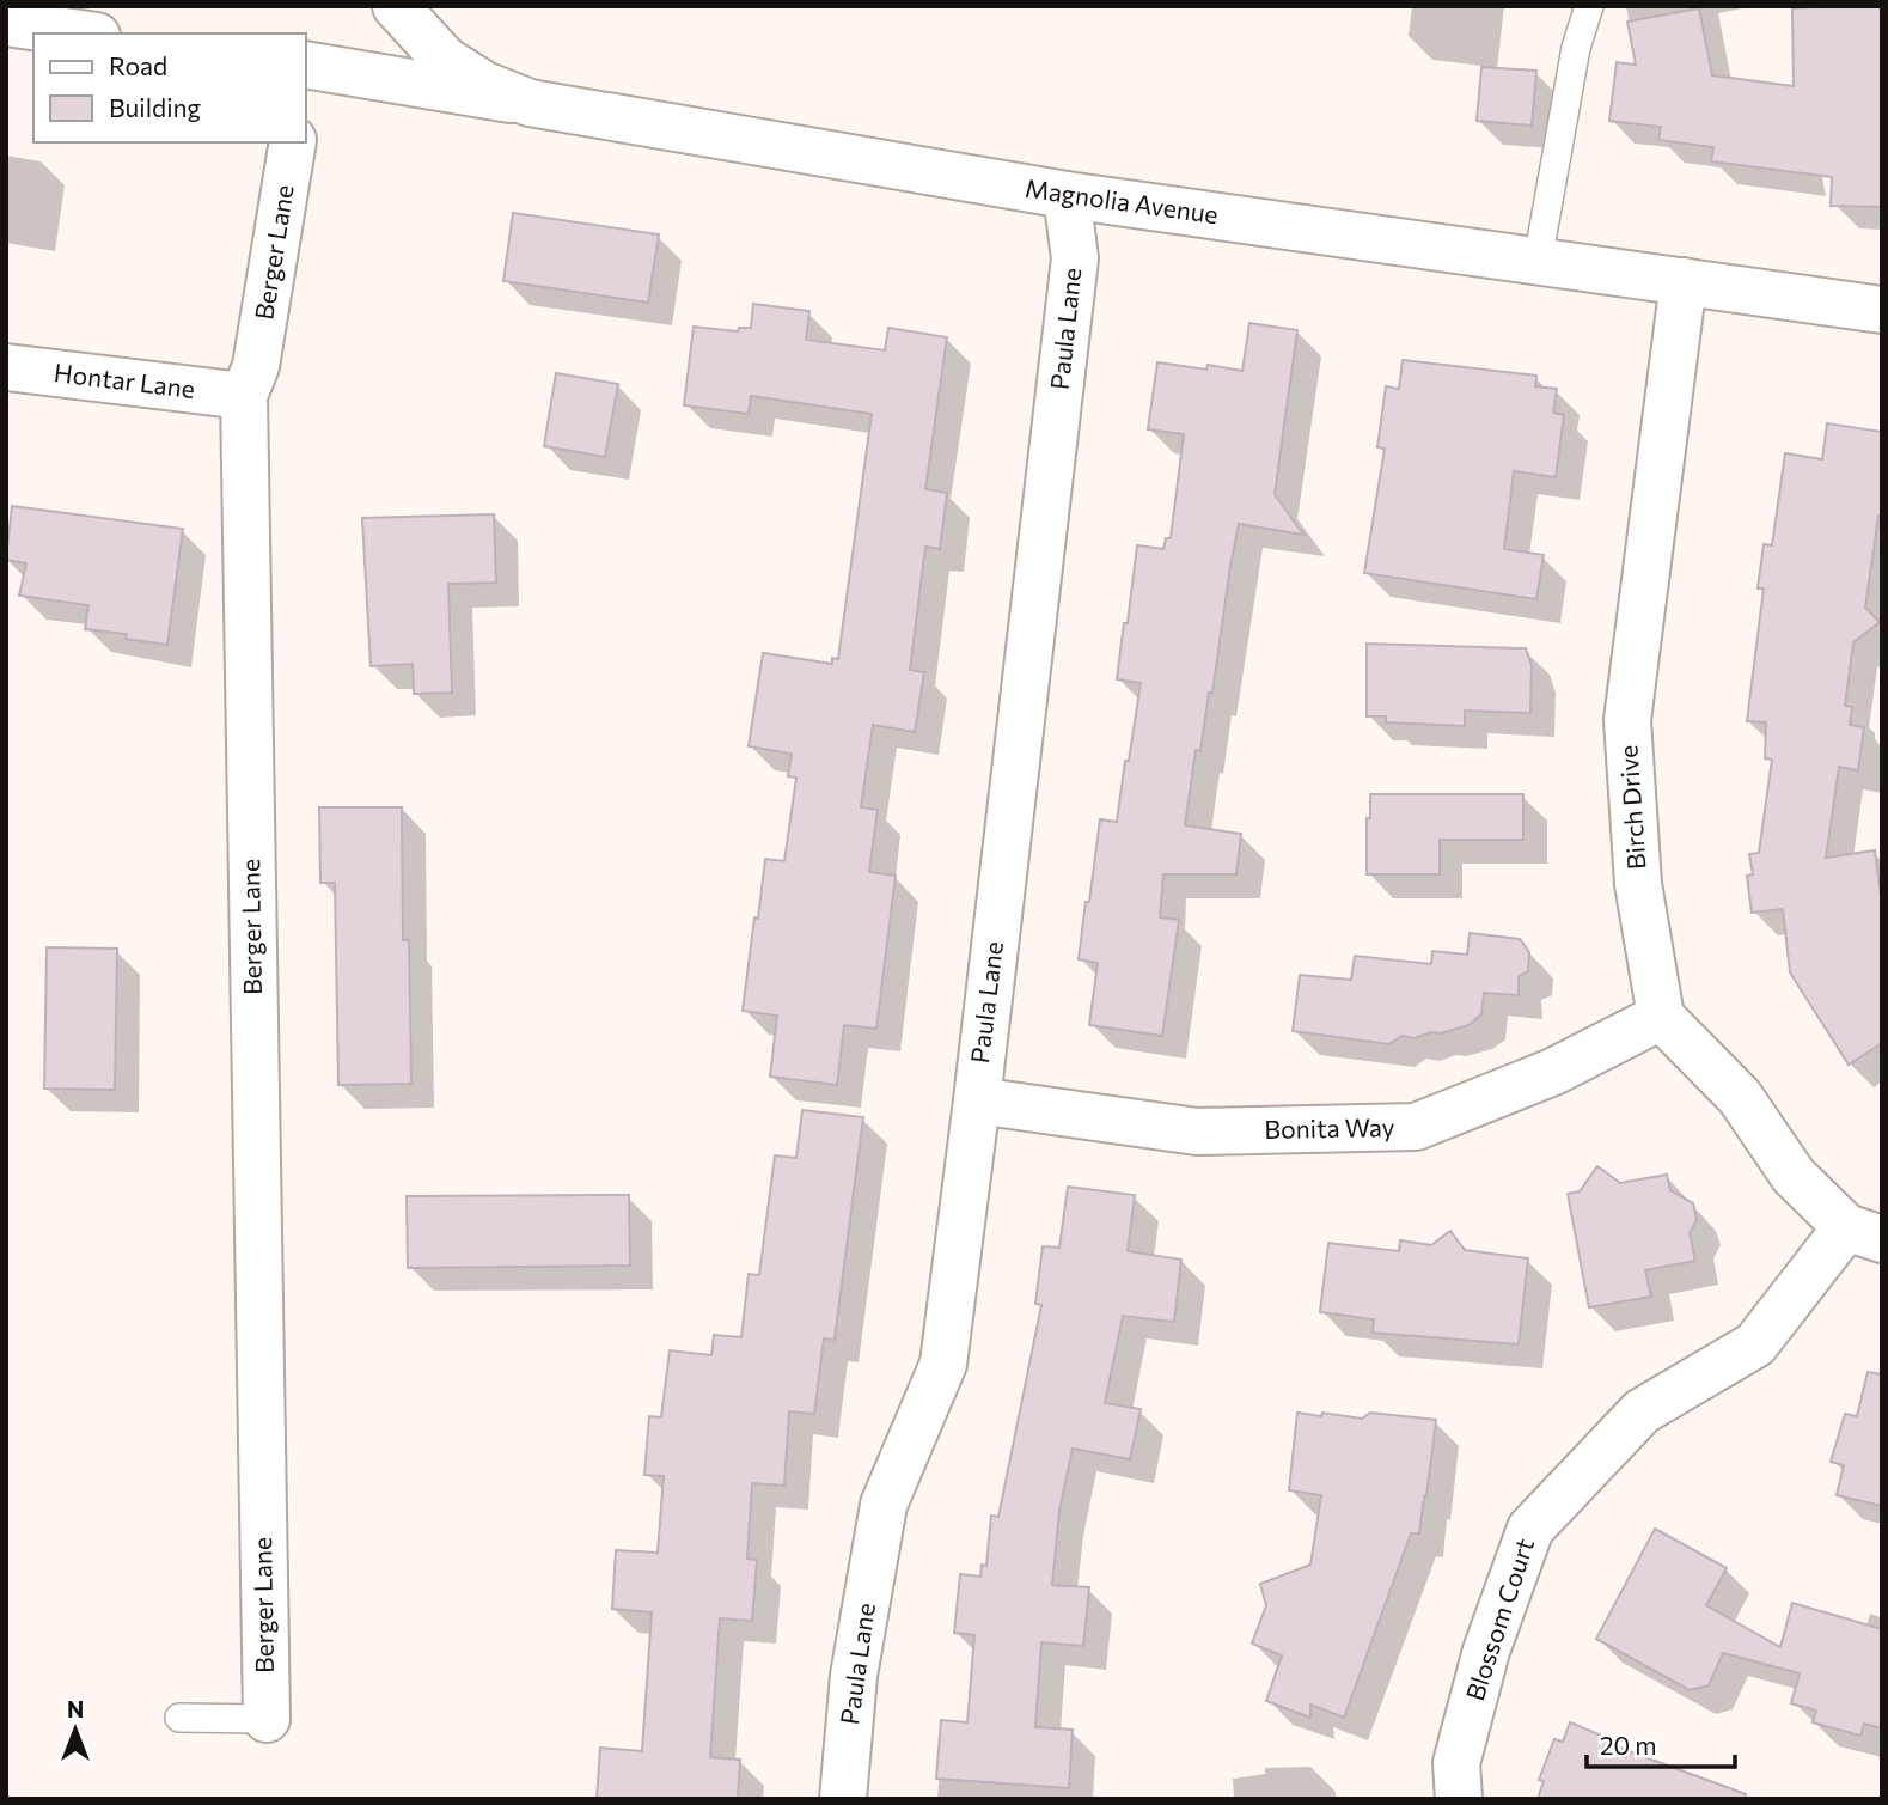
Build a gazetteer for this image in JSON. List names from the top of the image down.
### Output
{
  "streets": {
    "street": [
      "Magnolia Avenue",
      "Berger Lane",
      "Paula Lane",
      "Hontar Lane",
      "Birch Drive",
      "Bonita Way",
      "Blossom Court"
    ]
  },
  "crossings": [
    ["Magnolia Avenue", "Paula Lane"],
    ["Magnolia Avenue", "Birch Drive"],
    ["Berger Lane", "Hontar Lane"],
    ["Paula Lane", "Bonita Way"],
    ["Birch Drive", "Bonita Way"]
  ],
  "legend": ["Road", "Building"],
  "scale_bar": "20 m",
  "north": "top"
}
